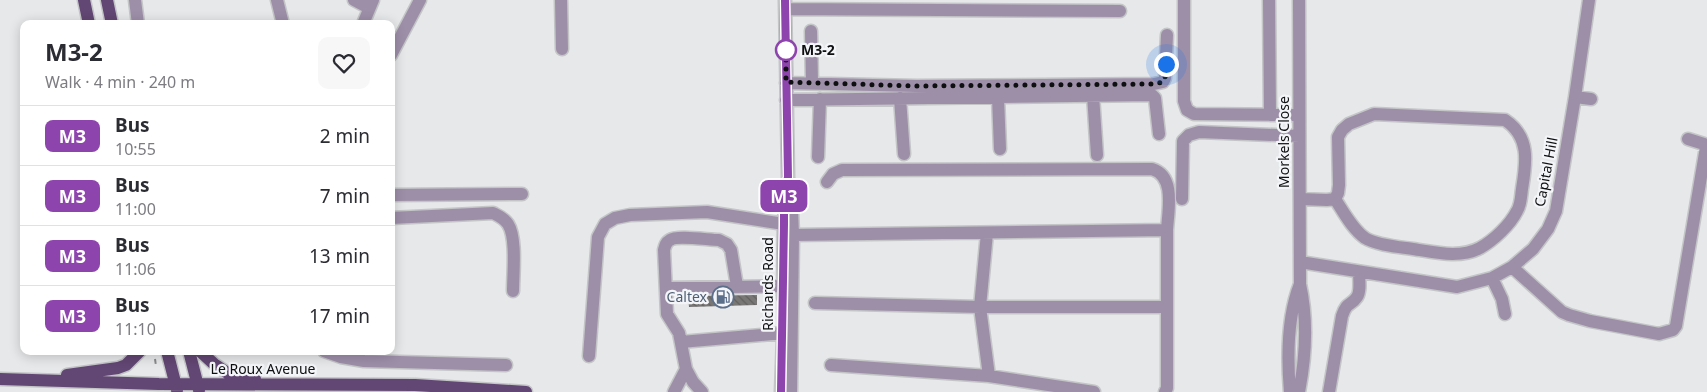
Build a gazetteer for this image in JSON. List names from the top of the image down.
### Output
{
  "streets": {
    "main road": ["Le Roux Avenue"],
    "street": ["Morkels Close", "Capital Hill", "Richards Road"]
  },
  "crossings": [
    ["Morkels Close", "Capital Hill"]
  ],
  "places": {
    "other": ["M3-2"],
    "fuel station": ["Caltex"]
  },
  "lines": ["bus line M3"],
  "page": {
    "on_map": "M3",
    "heading": ["M3-2", "Walk · 4 min · 240 m"],
    "list": [
      {
        "mark": "M3",
        "name": "Bus",
        "note": "10:55",
        "value": "2 min"
      },
      {
        "mark": "M3",
        "name": "Bus",
        "note": "11:00",
        "value": "7 min"
      },
      {
        "mark": "M3",
        "name": "Bus",
        "note": "11:06",
        "value": "13 min"
      },
      {
        "mark": "M3",
        "name": "Bus",
        "note": "11:10",
        "value": "17 min"
      }
    ]
  }
}
